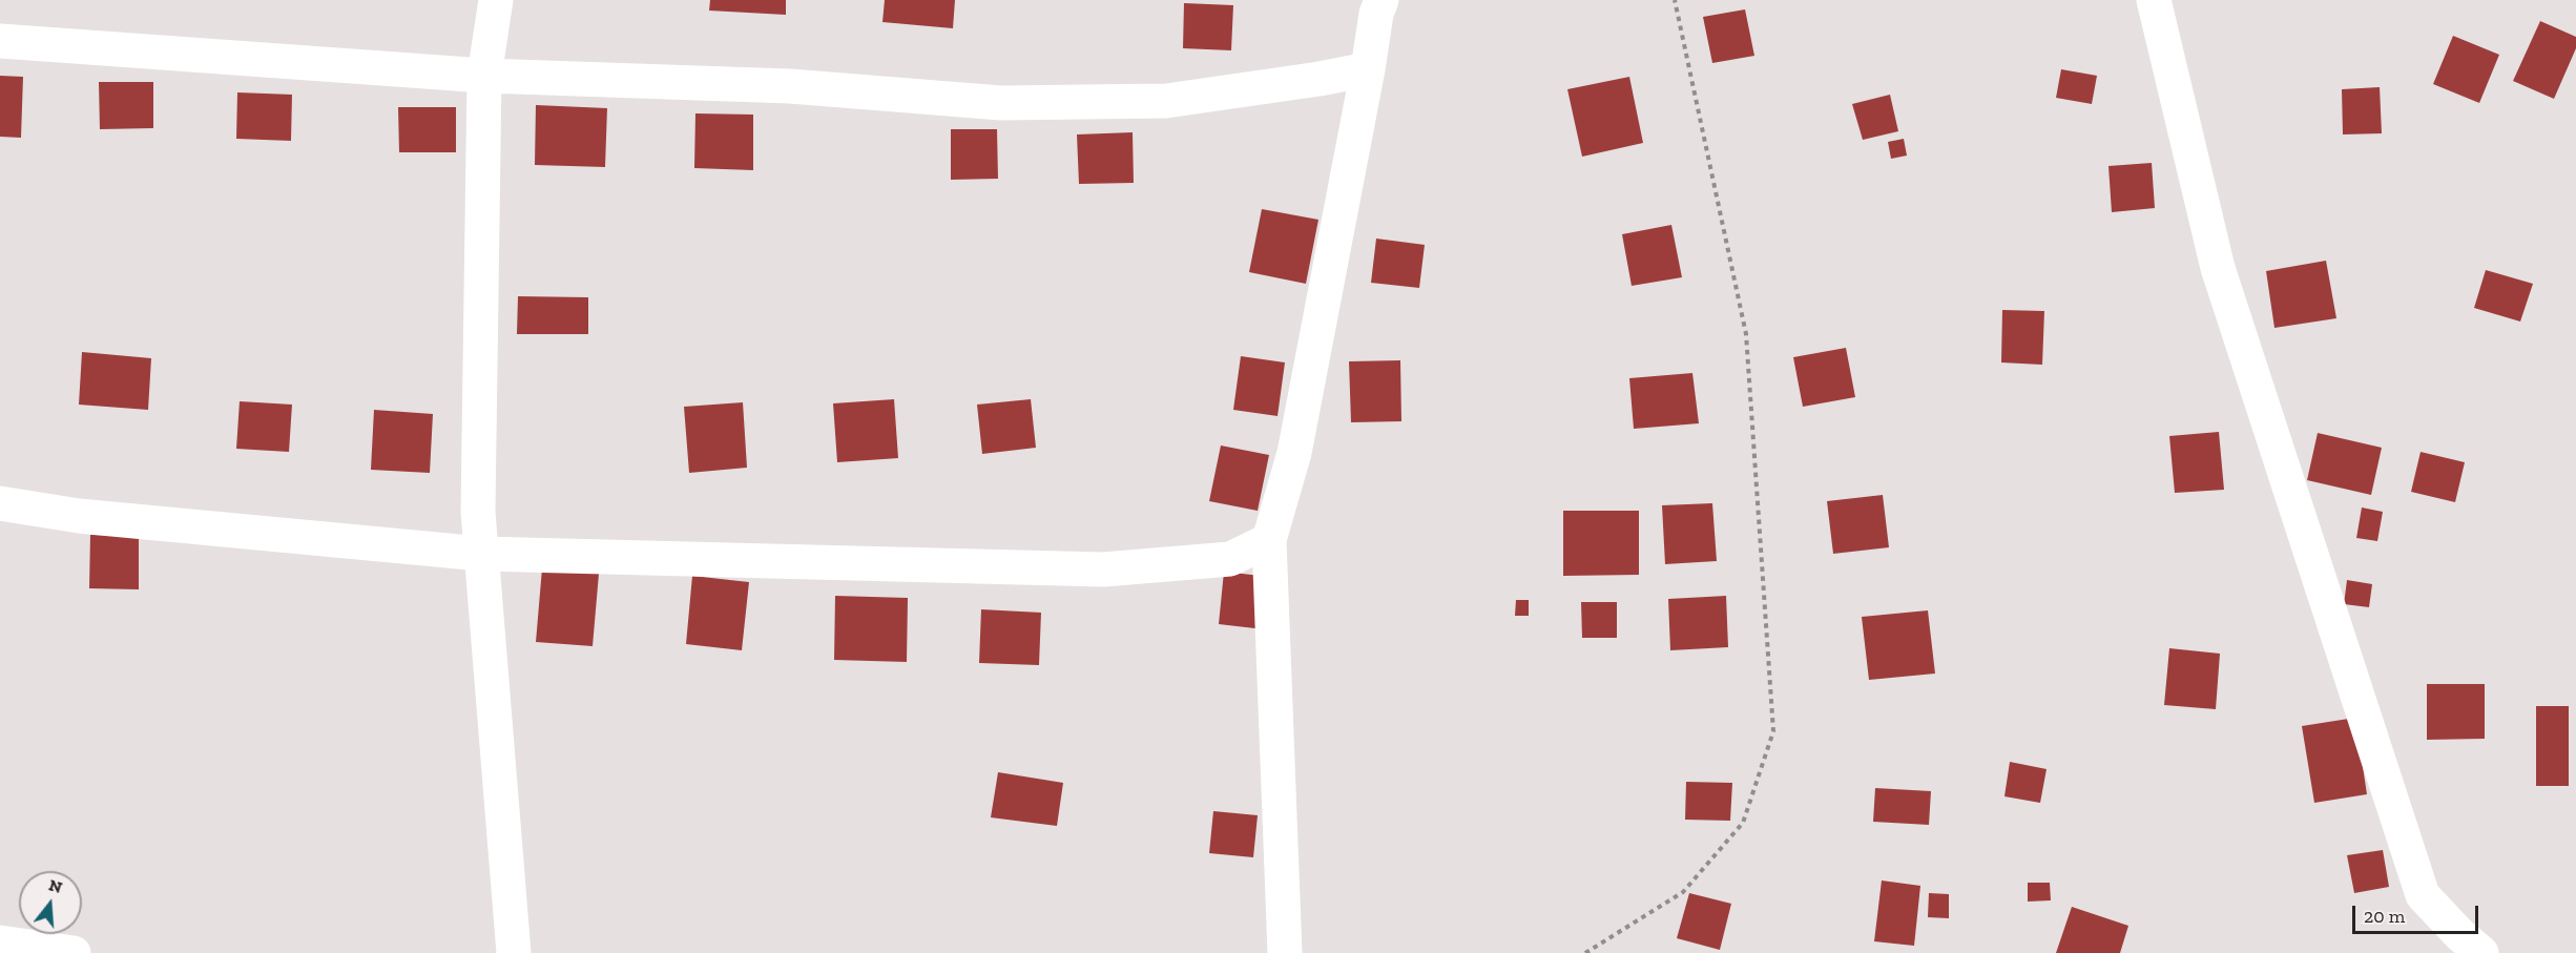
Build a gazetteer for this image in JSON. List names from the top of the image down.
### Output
{
  "scale_bar": "20 m",
  "north": "top"
}
